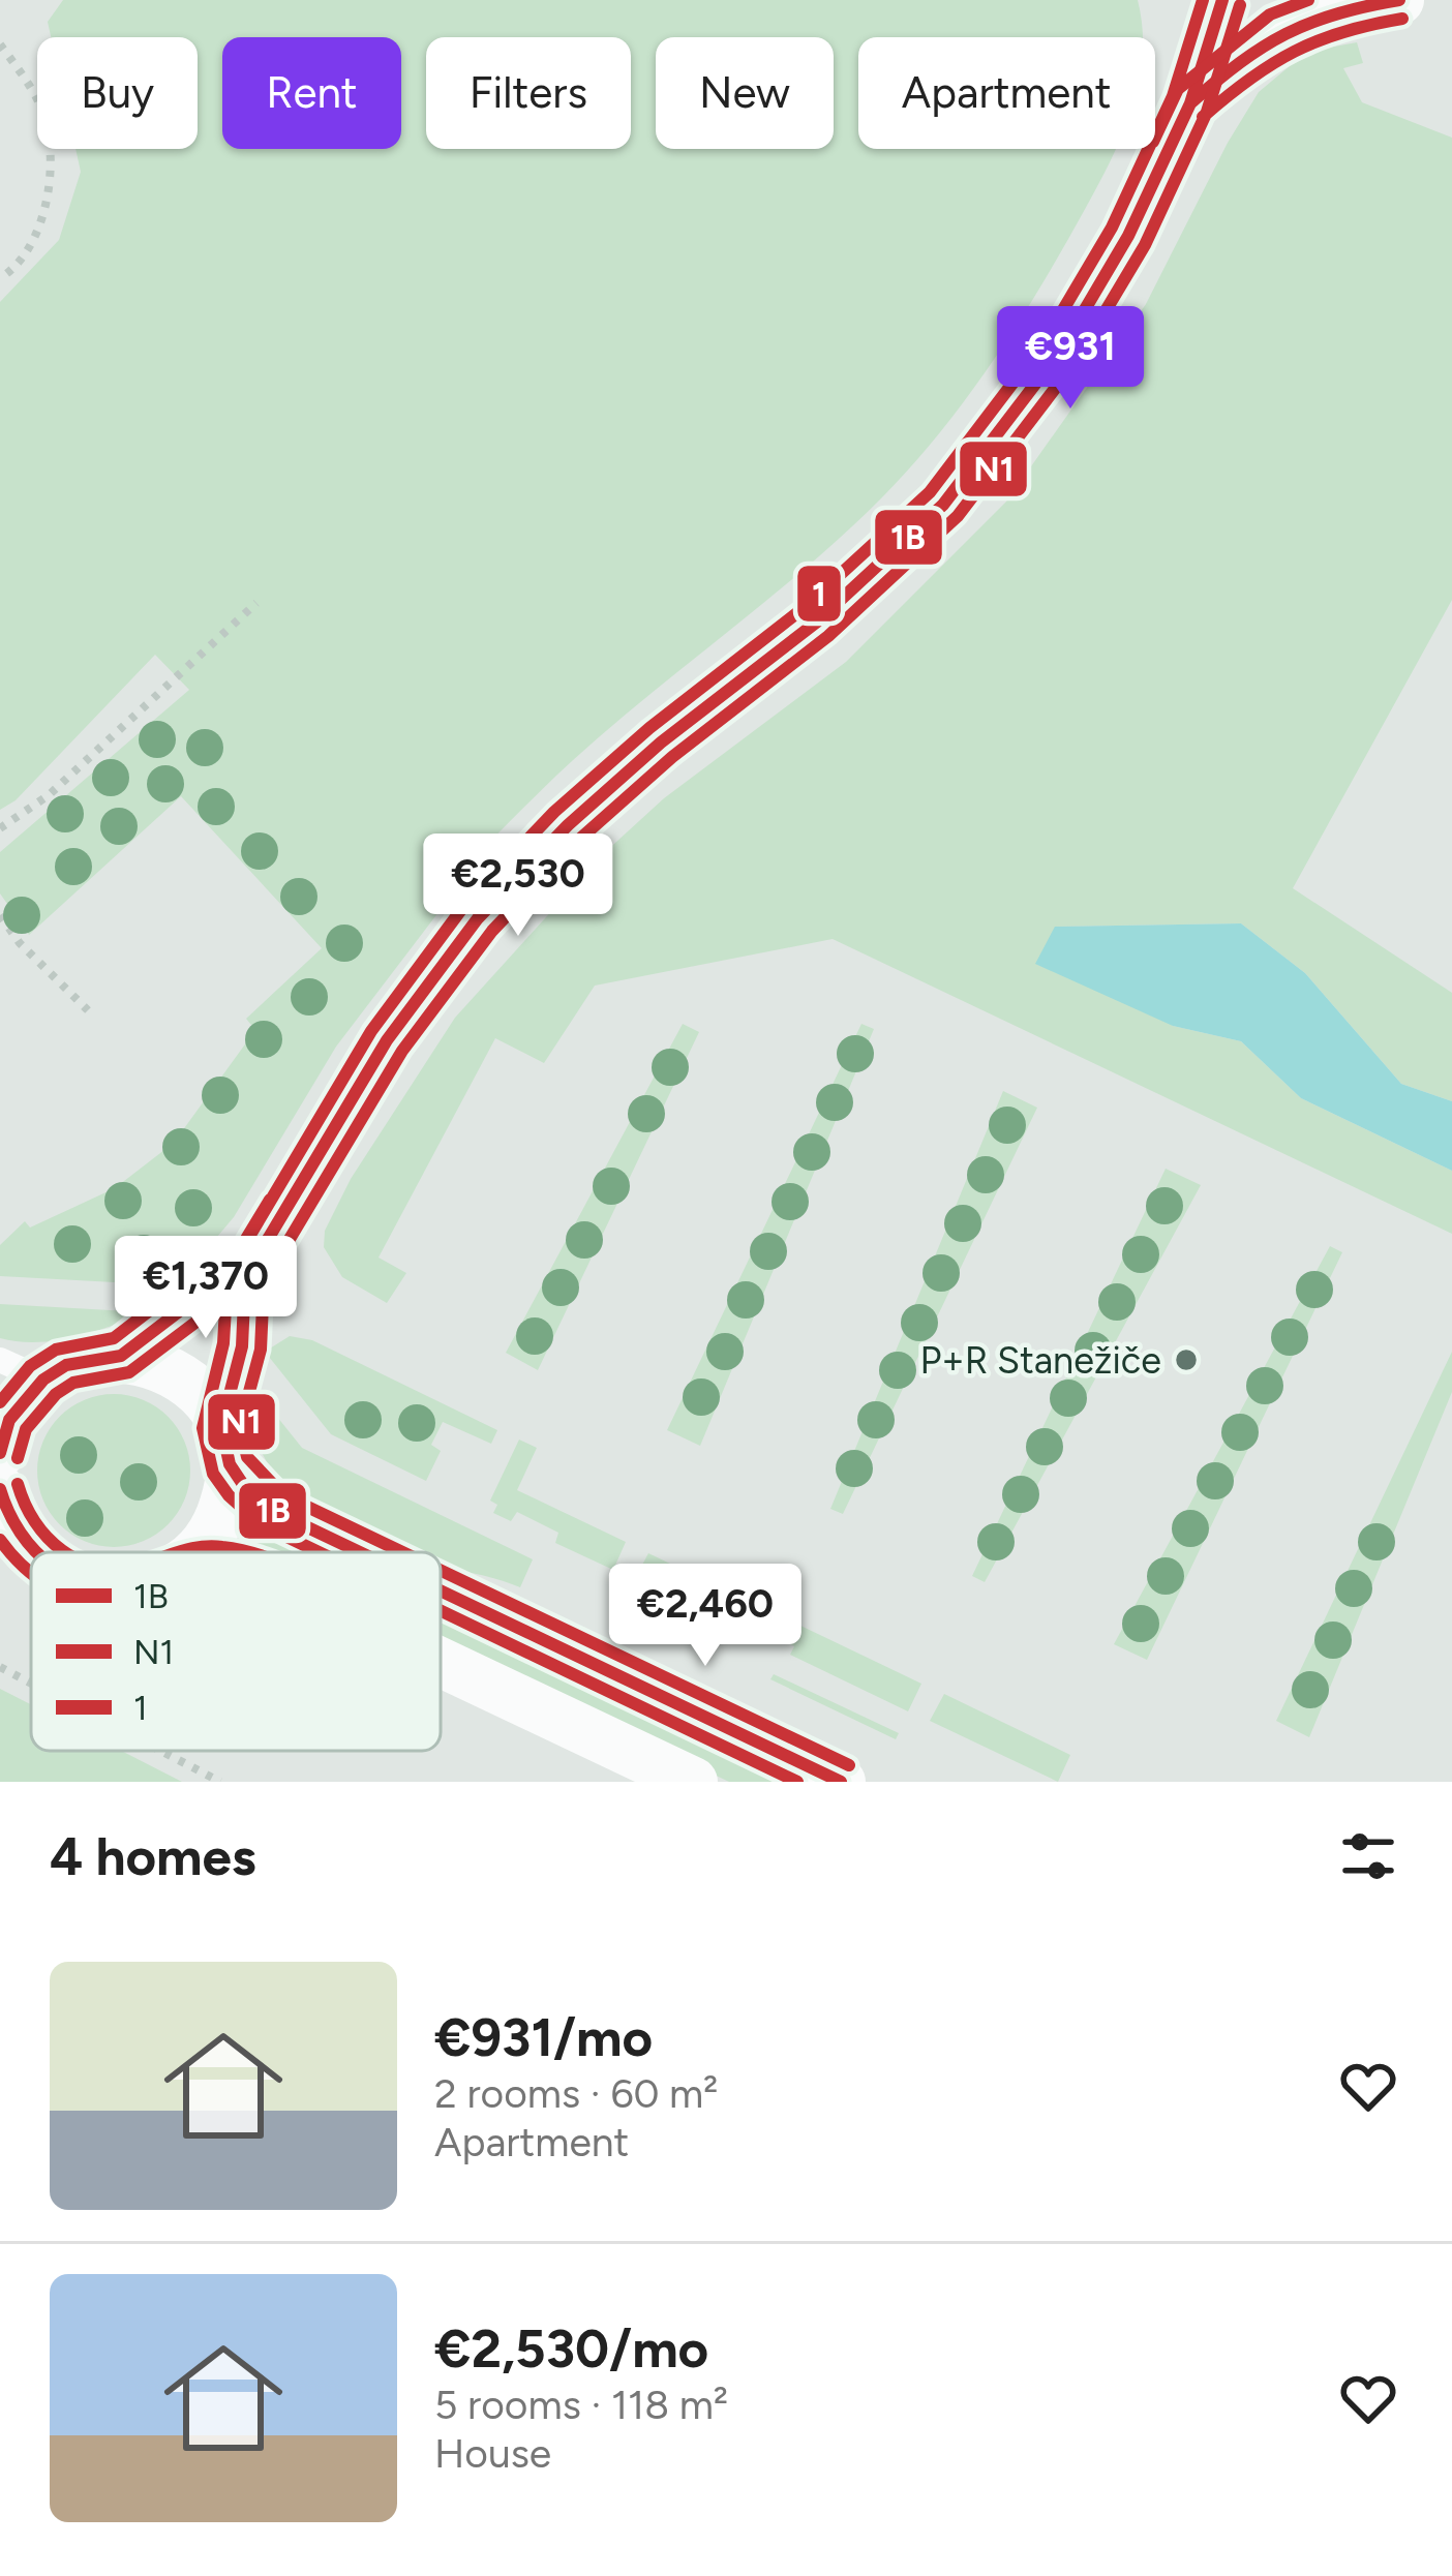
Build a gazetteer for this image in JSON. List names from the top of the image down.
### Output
{
  "places": ["P+R Stanežiče"],
  "lines": ["transit line 1B", "transit line 1", "transit line N1"],
  "legend": ["1B", "N1", "1"],
  "page": {
    "chip": [
      "Buy",
      "Rent",
      "Filters",
      "New",
      "Apartment"
    ],
    "price": [
      "€931",
      "€2,530",
      "€1,370",
      "€2,460"
    ],
    "heading": "4 homes",
    "list": [
      {
        "name": "€931/mo",
        "note": "2 rooms · 60 m² · Apartment"
      },
      {
        "name": "€2,530/mo",
        "note": "5 rooms · 118 m² · House"
      }
    ]
  }
}
